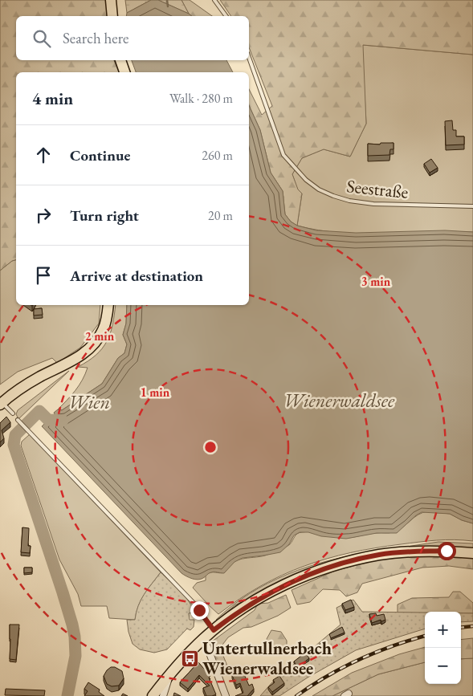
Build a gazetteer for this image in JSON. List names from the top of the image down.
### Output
{
  "streets": {
    "lane": ["Seestraße"]
  },
  "water": ["Wienerwaldsee", "Wien"],
  "places": {
    "bus stop": ["Untertullnerbach Wienerwaldsee"]
  },
  "page": {
    "search": "Search here",
    "heading": ["4 min", "Walk · 280 m"],
    "list": [
      ["Continue", "260 m"],
      ["Turn right", "20 m"],
      "Arrive at destination"
    ],
    "map_buttons": ["+", "−"]
  },
  "rings": ["3 min", "2 min", "1 min"]
}
